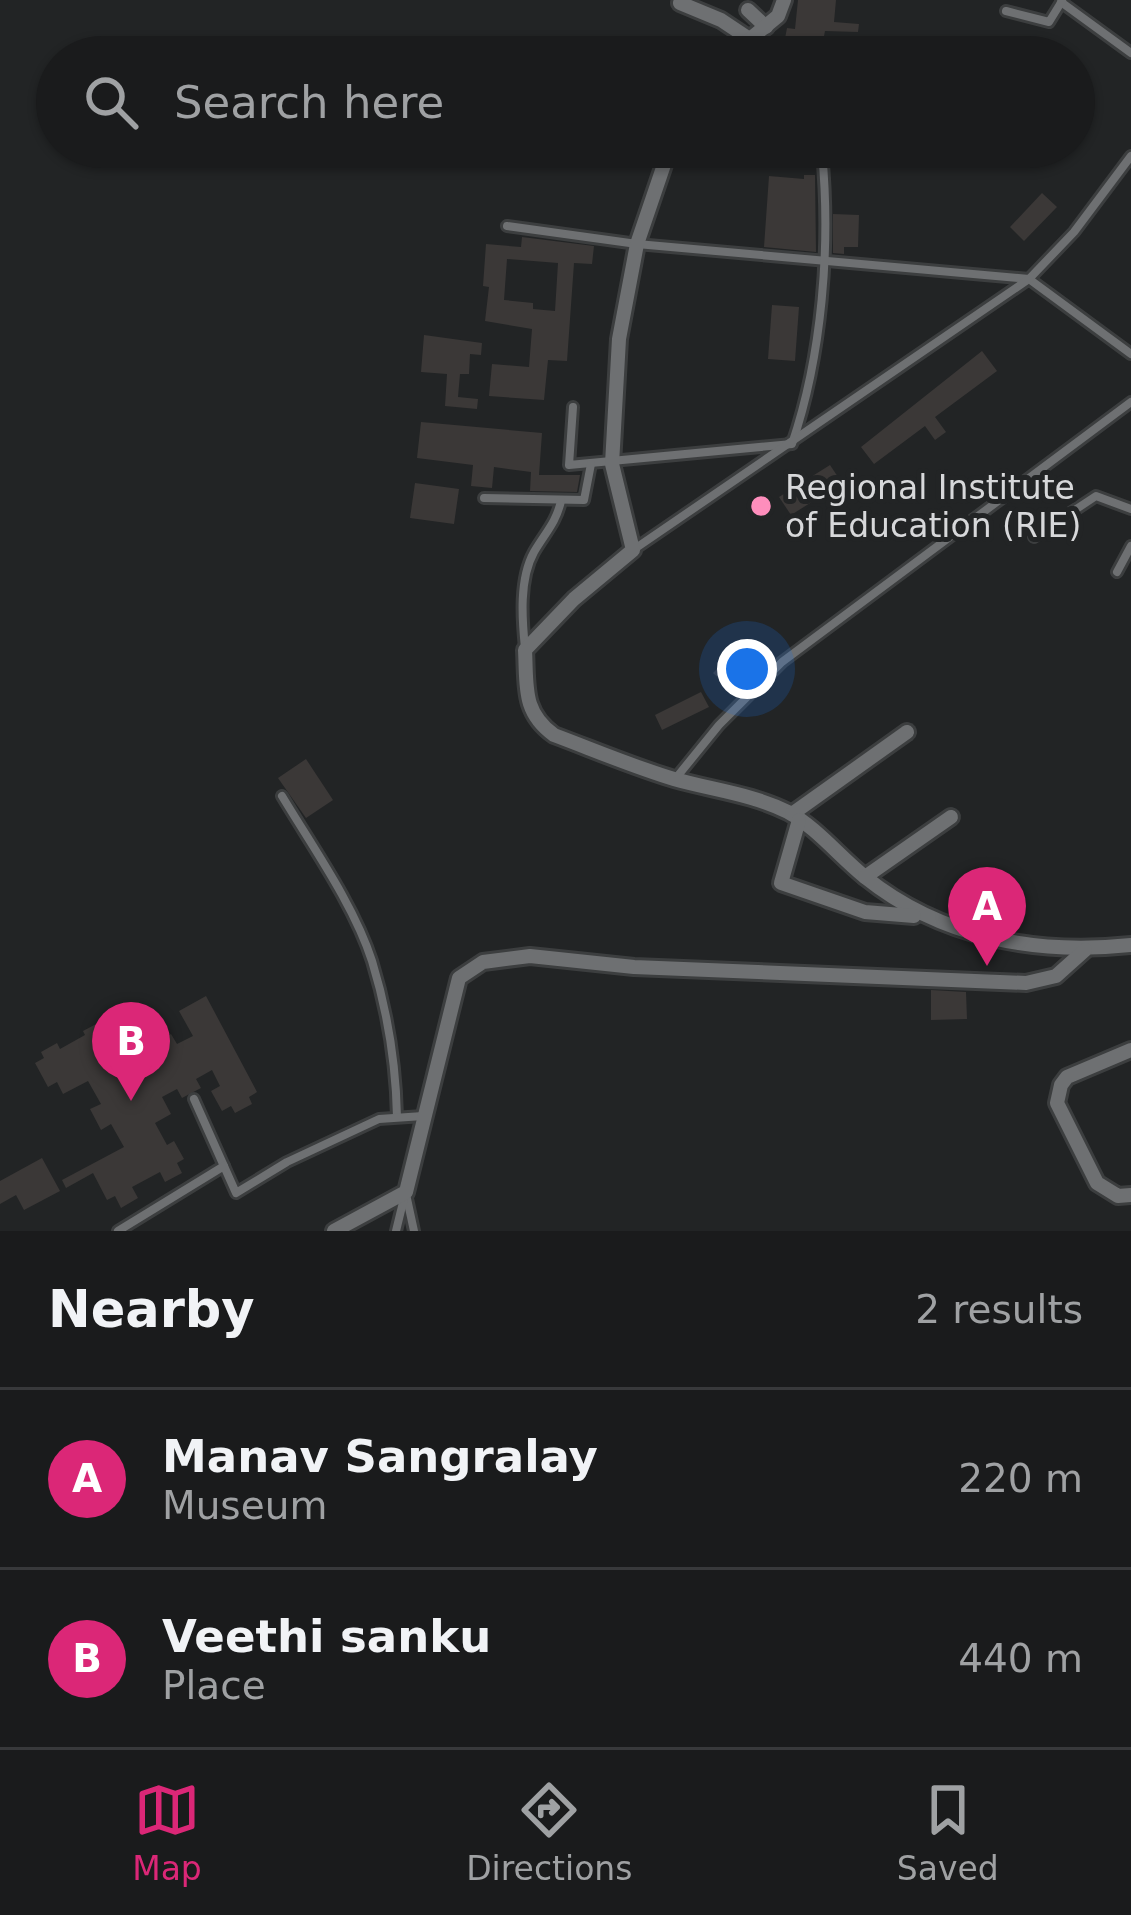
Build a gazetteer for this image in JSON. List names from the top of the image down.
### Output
{
  "places": ["Regional Institute of Education (RIE)"],
  "page": {
    "search": "Search here",
    "pins": ["A", "B"],
    "heading": ["Nearby", "2 results"],
    "list": [
      {
        "mark": "A",
        "name": "Manav Sangralay",
        "note": "Museum",
        "value": "220 m"
      },
      {
        "mark": "B",
        "name": "Veethi sanku",
        "note": "Place",
        "value": "440 m"
      }
    ],
    "nav": ["Map", "Directions", "Saved"]
  }
}
